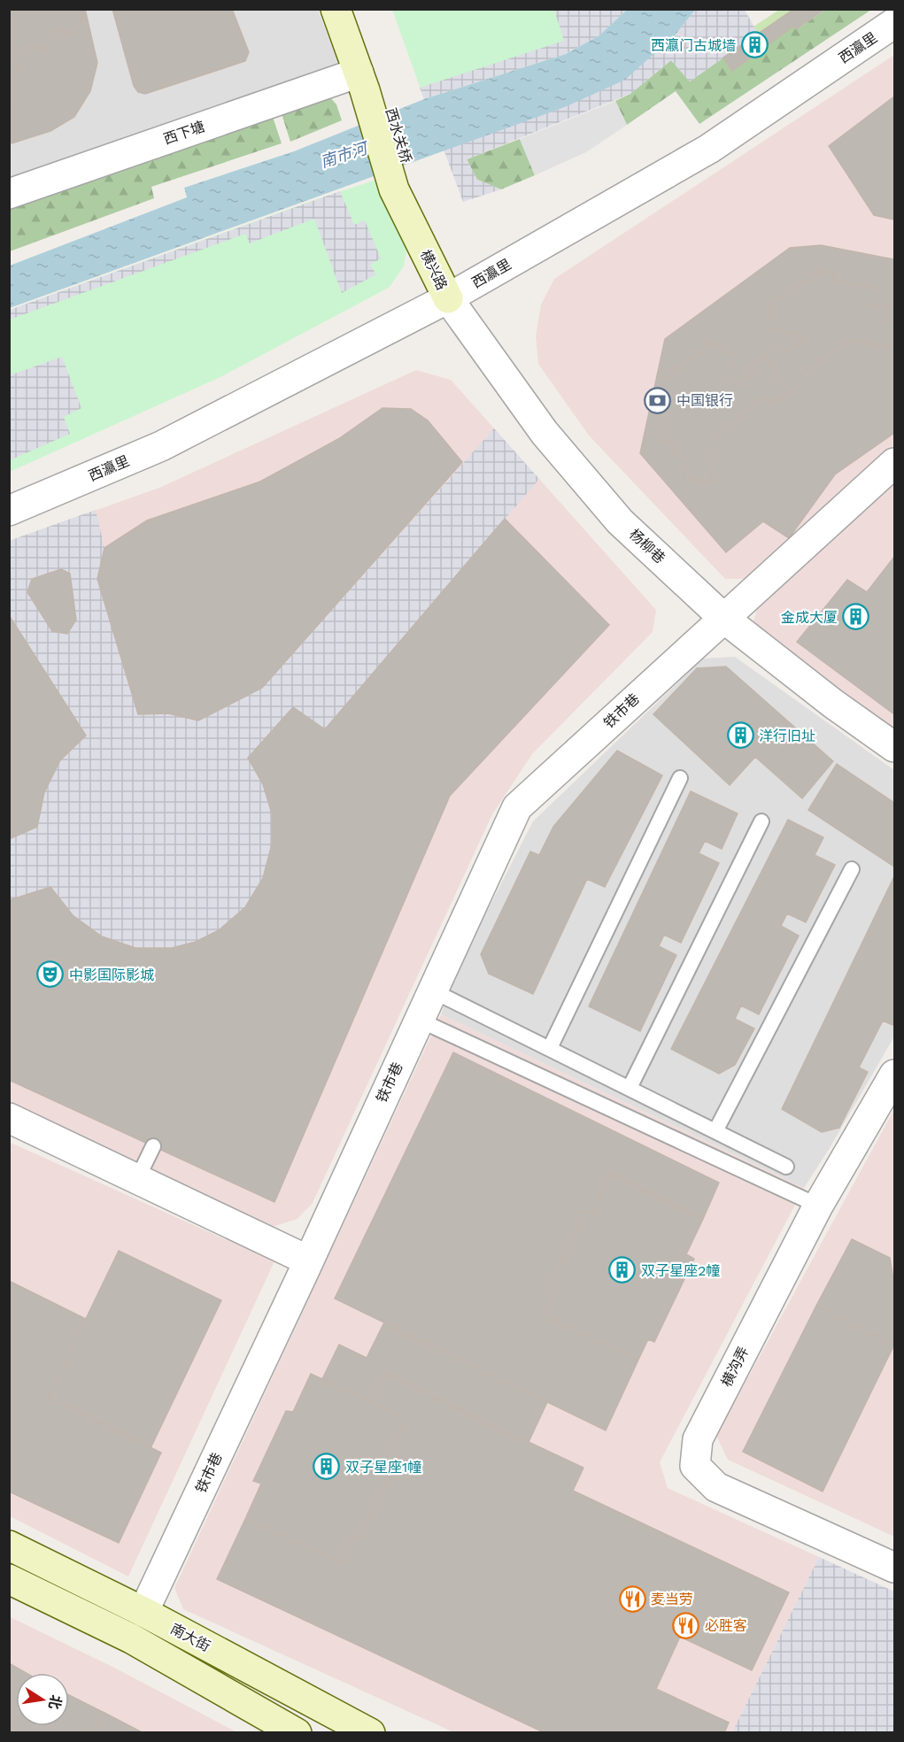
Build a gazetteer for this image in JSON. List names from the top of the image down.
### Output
{
  "streets": {
    "main road": ["西水关桥", "横兴路", "南大街"],
    "street": [
      "西瀛里",
      "西下塘",
      "杨柳巷",
      "铁市巷",
      "横沟弄"
    ]
  },
  "crossings": [
    ["西瀛里", "横兴路"],
    ["西瀛里", "杨柳巷"],
    ["西下塘", "西水关桥"],
    ["西水关桥", "横兴路"],
    ["横兴路", "杨柳巷"],
    ["杨柳巷", "铁市巷"],
    ["铁市巷", "南大街"]
  ],
  "water": ["南市河"],
  "places": {
    "building": [
      "西瀛门古城墙",
      "金成大厦",
      "洋行旧址",
      "双子星座2幢",
      "双子星座1幢"
    ],
    "bank": ["中国银行"],
    "theatre": ["中影国际影城"],
    "restaurant": ["麦当劳", "必胜客"]
  },
  "north": "right"
}
